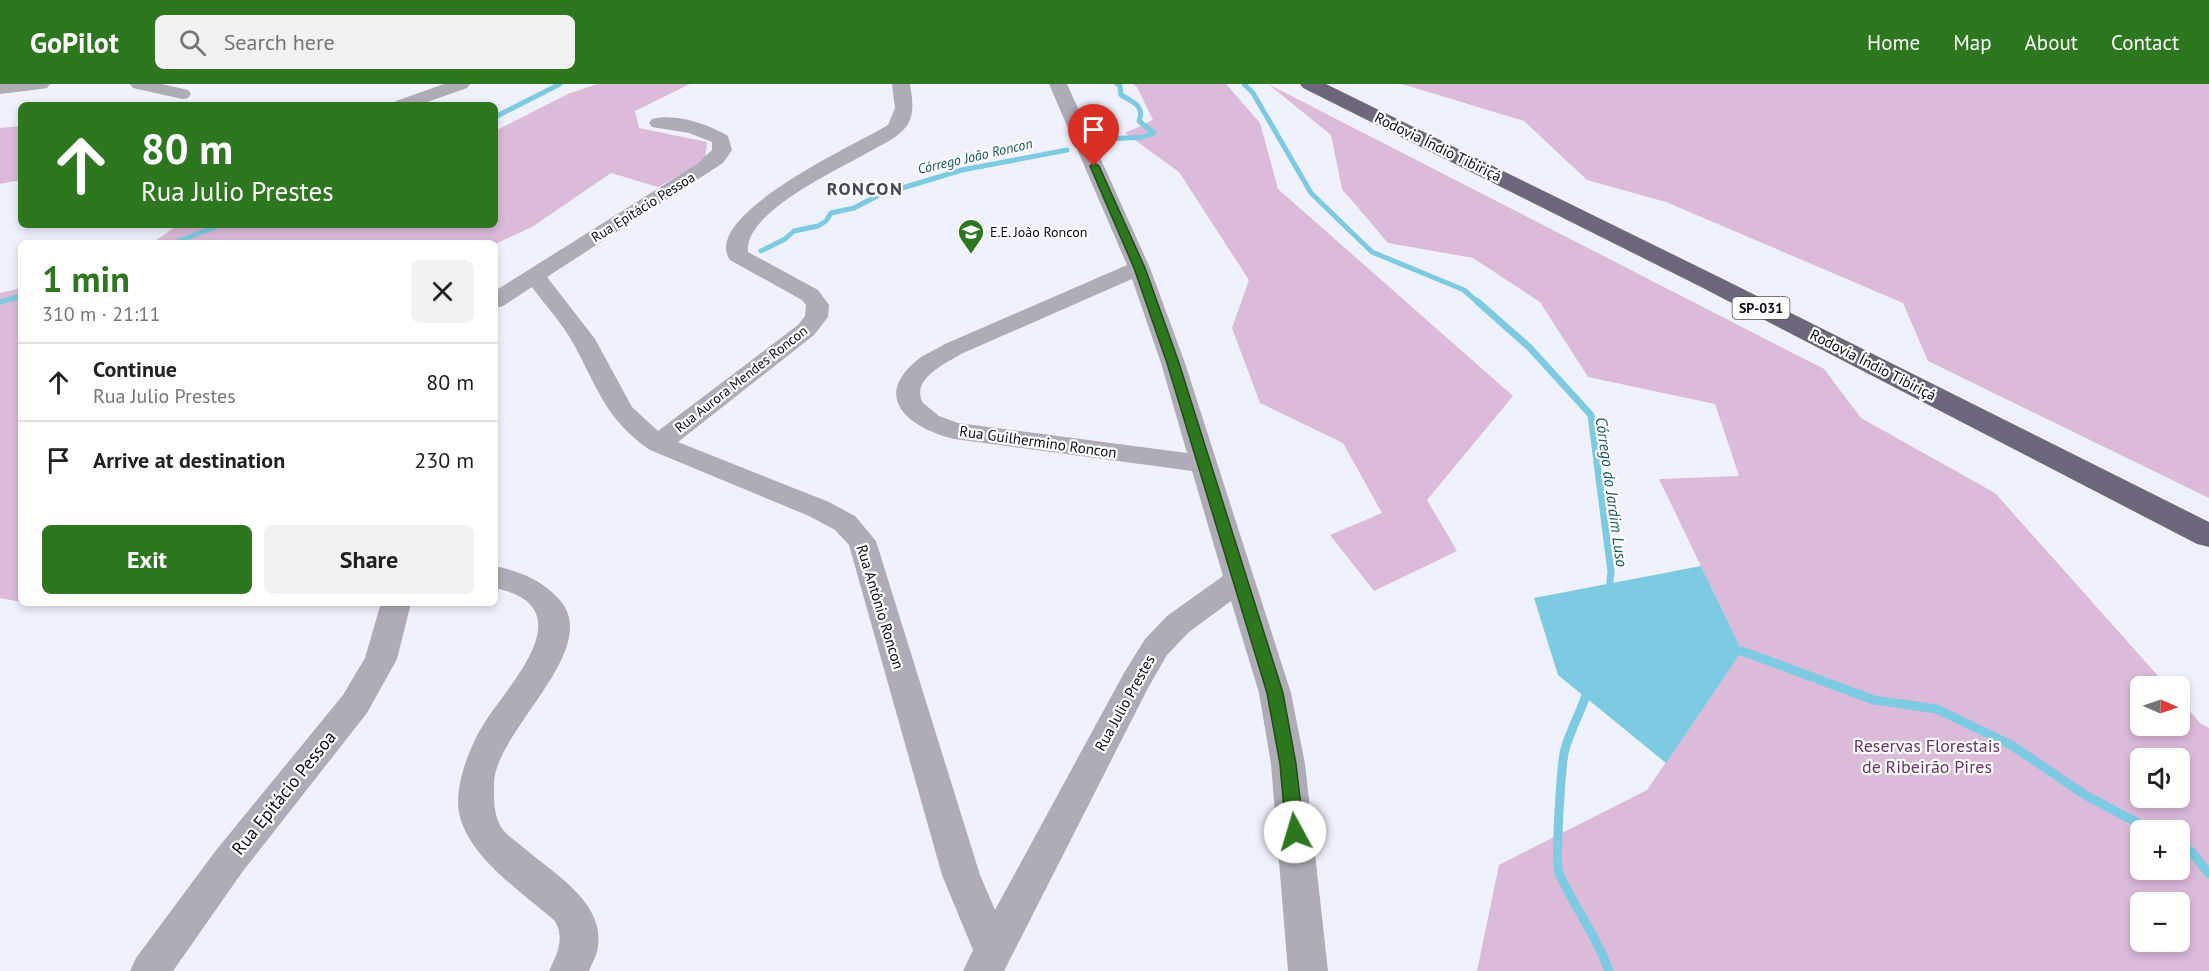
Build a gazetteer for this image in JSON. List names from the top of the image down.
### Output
{
  "streets": {
    "highway": ["Rodovia Índio Tibiriçá", "SP-031"],
    "street": [
      "Rua Epitácio Pessoa",
      "Rua Aurora Mendes Roncon",
      "Rua Guilhermino Roncon",
      "Rua Antônio Roncon",
      "Rua Julio Prestes"
    ]
  },
  "crossings": [
    ["Rua Epitácio Pessoa", "Rua Antônio Roncon"],
    ["Rua Aurora Mendes Roncon", "Rua Antônio Roncon"],
    ["Rua Antônio Roncon", "Rua Julio Prestes"]
  ],
  "districts": ["RONCON"],
  "water": ["Córrego João Roncon", "Córrego do Jardim Luso"],
  "parks": ["Reservas Florestais de Ribeirão Pires"],
  "places": {
    "school or university": ["E.E. João Roncon"]
  },
  "north": "right",
  "page": {
    "header": "GoPilot",
    "search": "Search here",
    "nav": [
      "Home",
      "Map",
      "About",
      "Contact"
    ],
    "turn": ["80 m", "Rua Julio Prestes"],
    "heading": ["1 min", "310 m · 21:11"],
    "list": [
      {
        "name": "Continue",
        "note": "Rua Julio Prestes",
        "value": "80 m"
      },
      {
        "name": "Arrive at destination",
        "value": "230 m"
      }
    ],
    "buttons": ["Exit", "Share"],
    "map_buttons": ["+", "−"]
  }
}
